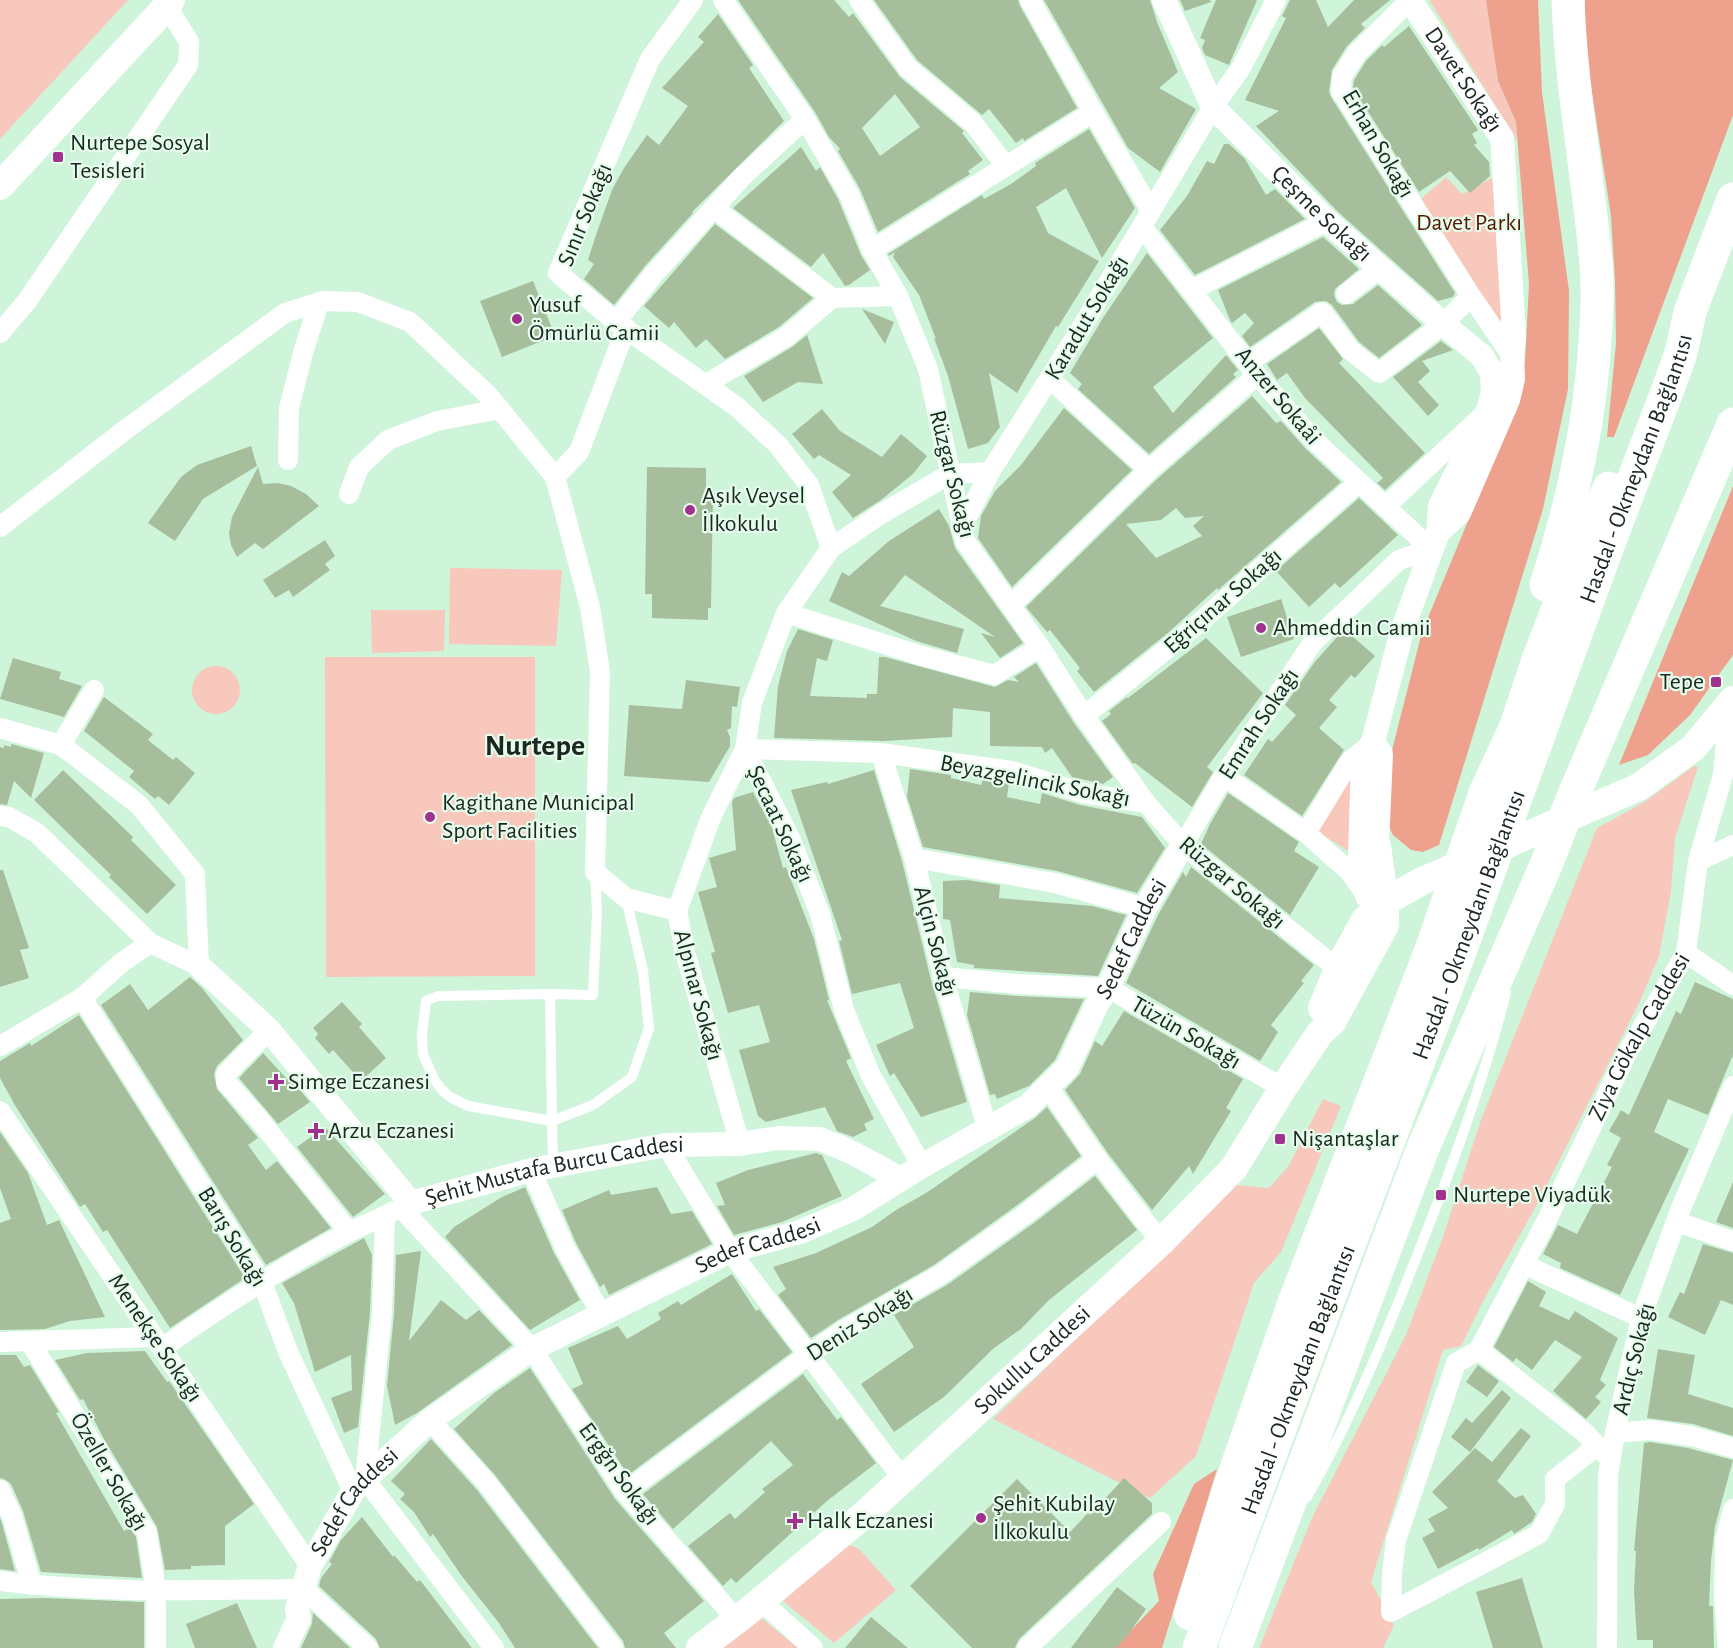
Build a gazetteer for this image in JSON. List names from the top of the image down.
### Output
{
  "streets": {
    "highway": ["Hasdal - Okmeydanı Bağlantısı"],
    "main road": ["Sokullu Caddesi"],
    "street": [
      "Davet Sokağı",
      "Erhan Sokağı",
      "Çeşme Sokağı",
      "Sınır Sokağı",
      "Karadut Sokağı",
      "Anzer Sokaåi",
      "Rüzgar Sokağı",
      "Eğriçınar Sokağı",
      "Emrah Sokağı",
      "Beyazgelincik Sokağı",
      "Şecaat Sokağı",
      "Sedef Caddesi",
      "Alçin Sokağı",
      "Alpınar Sokağı",
      "Tüzün Sokağı",
      "Ziya Gökalp Caddesi",
      "Şehit Mustafa Burcu Caddesi",
      "Barış Sokağı",
      "Deniz Sokağı",
      "Menekşe Sokağı",
      "Ardıç Sokağı",
      "Özeller Sokağı",
      "Ergğn Sokağı"
    ]
  },
  "crossings": [
    ["Davet Sokağı", "Erhan Sokağı"],
    ["Davet Sokağı", "Anzer Sokaåi"],
    ["Davet Sokağı", "Emrah Sokağı"],
    ["Çeşme Sokağı", "Karadut Sokağı"],
    ["Sınır Sokağı", "Şecaat Sokağı"],
    ["Karadut Sokağı", "Anzer Sokaåi"],
    ["Karadut Sokağı", "Rüzgar Sokağı"],
    ["Anzer Sokaåi", "Eğriçınar Sokağı"],
    ["Anzer Sokaåi", "Emrah Sokağı"],
    ["Rüzgar Sokağı", "Eğriçınar Sokağı"],
    ["Rüzgar Sokağı", "Emrah Sokağı"],
    ["Rüzgar Sokağı", "Beyazgelincik Sokağı"],
    ["Rüzgar Sokağı", "Şecaat Sokağı"],
    ["Rüzgar Sokağı", "Sedef Caddesi"],
    ["Rüzgar Sokağı", "Sokullu Caddesi"],
    ["Emrah Sokağı", "Sedef Caddesi"],
    ["Beyazgelincik Sokağı", "Şecaat Sokağı"],
    ["Beyazgelincik Sokağı", "Alçin Sokağı"],
    ["Beyazgelincik Sokağı", "Alpınar Sokağı"],
    ["Şecaat Sokağı", "Sedef Caddesi"],
    ["Şecaat Sokağı", "Alpınar Sokağı"],
    ["Sedef Caddesi", "Alçin Sokağı"],
    ["Sedef Caddesi", "Tüzün Sokağı"],
    ["Sedef Caddesi", "Şehit Mustafa Burcu Caddesi"],
    ["Sedef Caddesi", "Barış Sokağı"],
    ["Sedef Caddesi", "Menekşe Sokağı"],
    ["Sedef Caddesi", "Ergğn Sokağı"],
    ["Alçin Sokağı", "Tüzün Sokağı"],
    ["Alpınar Sokağı", "Şehit Mustafa Burcu Caddesi"],
    ["Tüzün Sokağı", "Sokullu Caddesi"],
    ["Şehit Mustafa Burcu Caddesi", "Ergğn Sokağı"],
    ["Deniz Sokağı", "Ergğn Sokağı"],
    ["Sokullu Caddesi", "Ergğn Sokağı"]
  ],
  "districts": ["Nurtepe"],
  "parks": ["Davet Parkı"],
  "places": {
    "transit": [
      "Nurtepe Sosyal Tesisleri",
      "Tepe",
      "Nişantaşlar",
      "Nurtepe Viyadük"
    ],
    "other": [
      "Yusuf Ömürlü Camii",
      "Aşık Veysel İlkokulu",
      "Ahmeddin Camii",
      "Kagithane Municipal Sport Facilities",
      "Şehit Kubilay İlkokulu"
    ],
    "health": ["Simge Eczanesi", "Arzu Eczanesi", "Halk Eczanesi"]
  }
}
